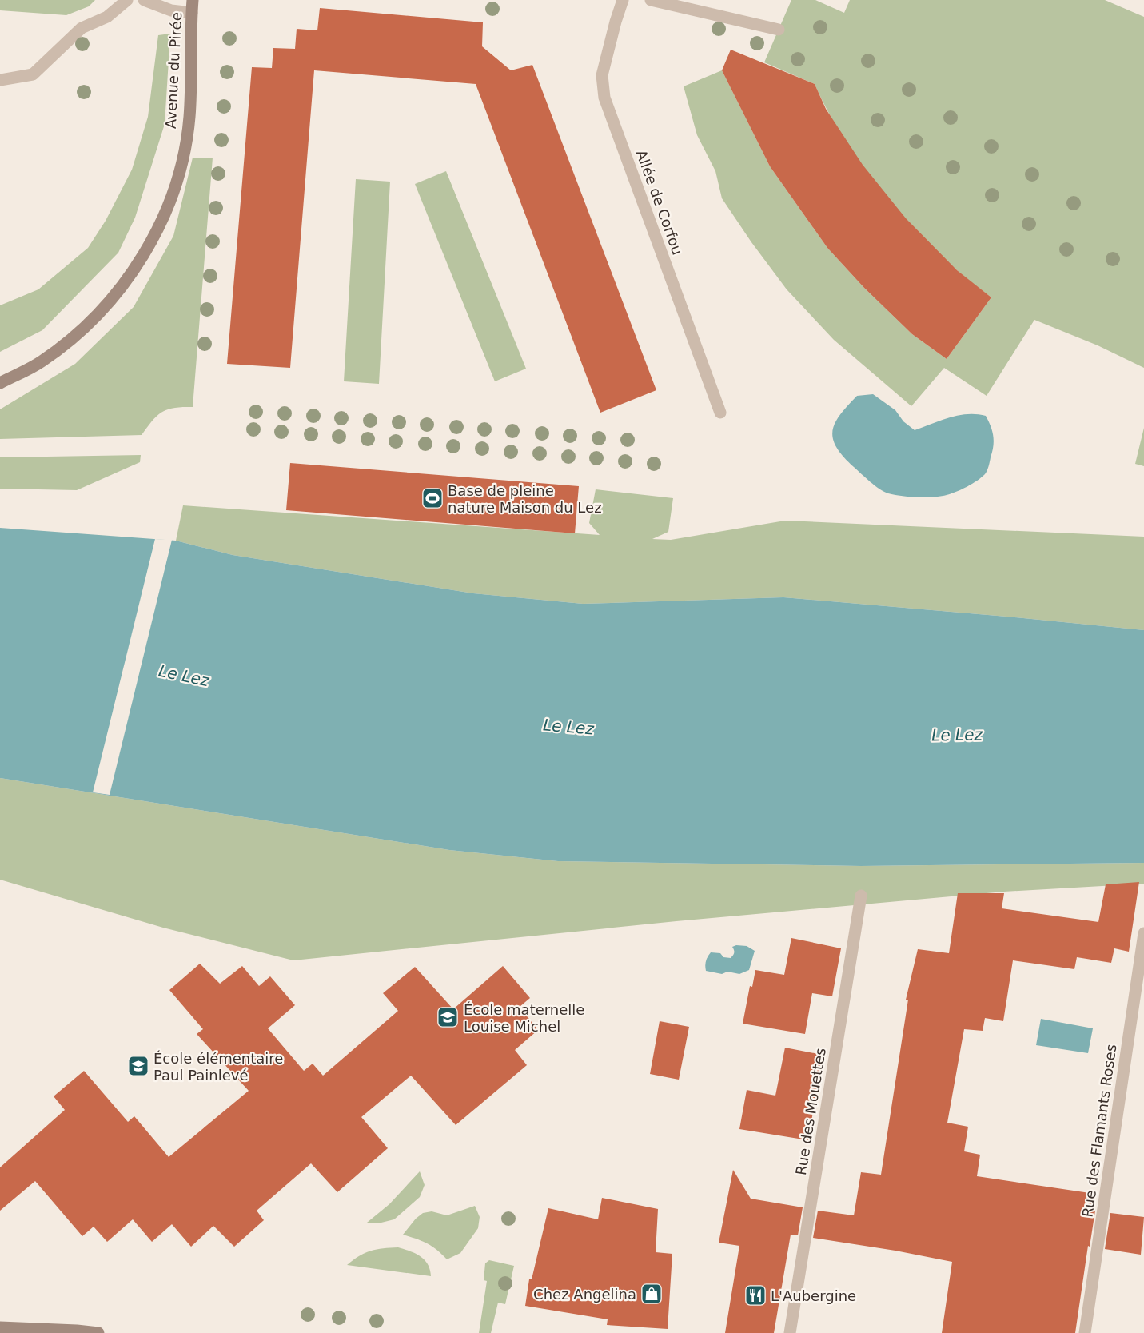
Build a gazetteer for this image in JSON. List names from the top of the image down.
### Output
{
  "streets": {
    "main road": ["Avenue du Pirée"],
    "street": ["Allée de Corfou", "Rue des Mouettes", "Rue des Flamants Roses"]
  },
  "water": ["Le Lez"],
  "places": {
    "sports": ["Base de pleine nature Maison du Lez"],
    "school or university": ["École maternelle Louise Michel", "École élémentaire Paul Painlevé"],
    "shop": ["Chez Angelina"],
    "restaurant": ["L'Aubergine"]
  }
}
